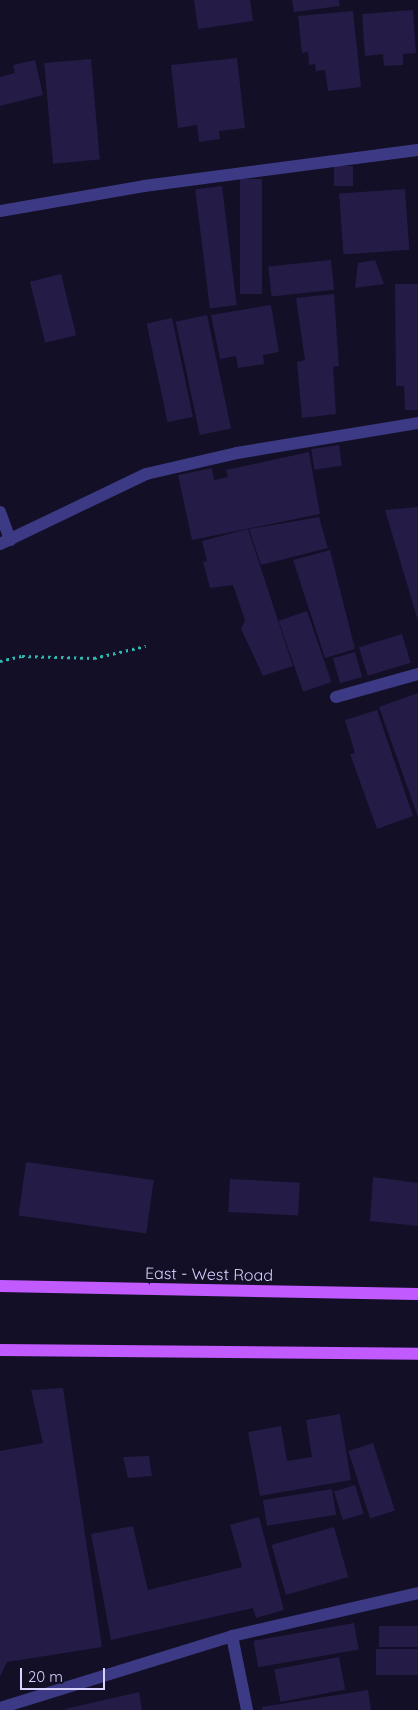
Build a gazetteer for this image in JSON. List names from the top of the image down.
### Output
{
  "streets": {
    "main road": ["East - West Road"]
  },
  "scale_bar": "20 m"
}
